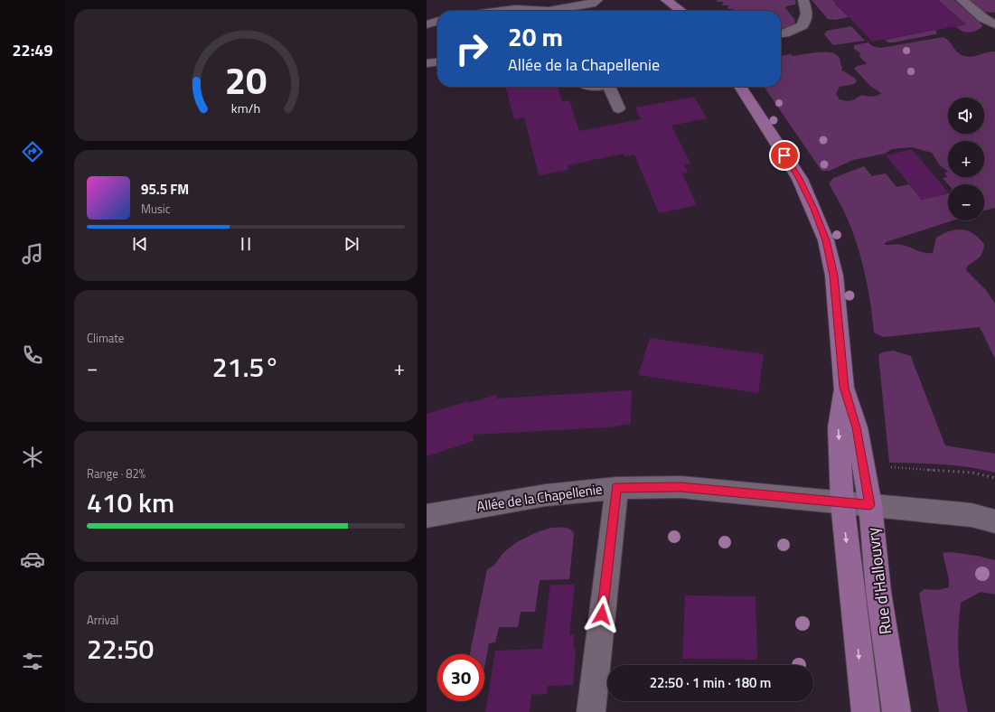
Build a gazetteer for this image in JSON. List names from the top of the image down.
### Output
{
  "streets": {
    "main road": ["Rue d'Hallouvry"],
    "street": ["Allée de la Chapellenie"]
  },
  "crossings": [
    ["Allée de la Chapellenie", "Rue d'Hallouvry"]
  ],
  "page": {
    "tabs": "22:49",
    "turn": ["20 m", "Allée de la Chapellenie"],
    "map_buttons": ["+", "−"],
    "song": ["95.5 FM", "Music"],
    "tile": [
      "Climate",
      ["Range · 82%", "410 km"],
      ["Arrival", "22:50"]
    ],
    "heat": ["−", "21.5°", "+"],
    "limit": "30",
    "trip": "22:50 · 1 min · 180 m",
    "gauge": ["20", "km/h"]
  }
}
